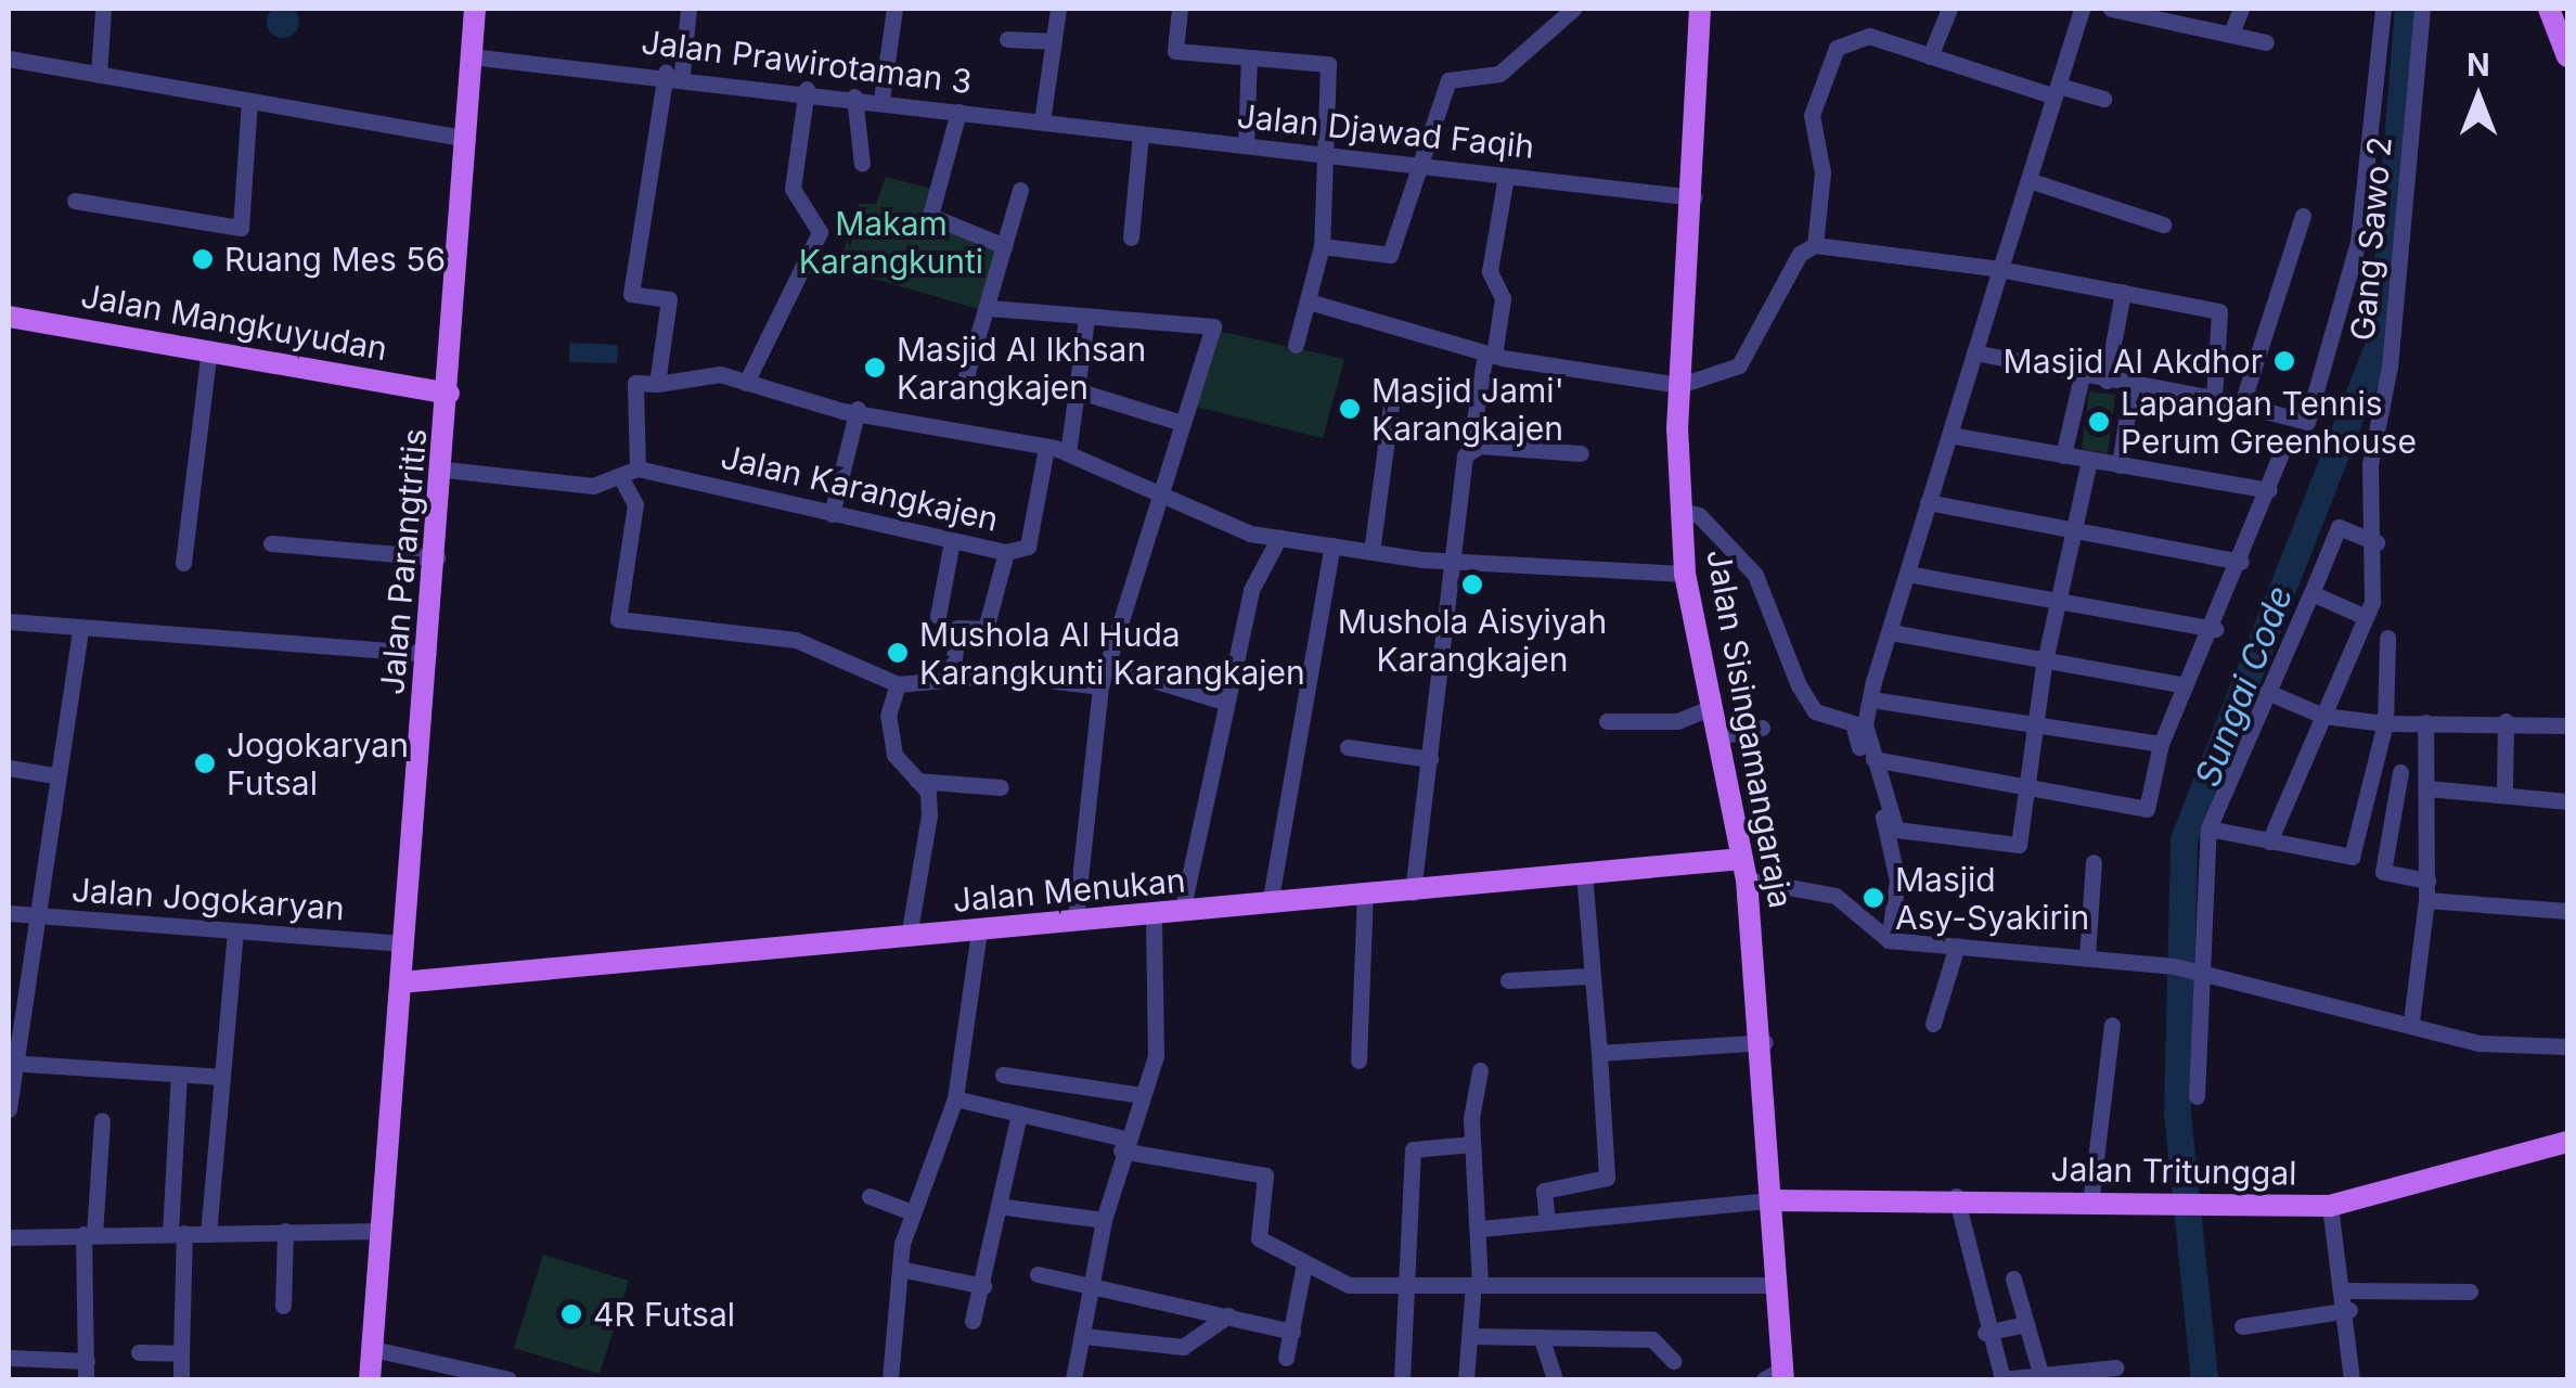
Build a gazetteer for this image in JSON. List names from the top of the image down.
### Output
{
  "streets": {
    "main road": [
      "Jalan Mangkuyudan",
      "Jalan Parangtritis",
      "Jalan Sisingamangaraja",
      "Jalan Menukan",
      "Jalan Tritunggal"
    ],
    "street": [
      "Jalan Prawirotaman 3",
      "Jalan Djawad Faqih",
      "Gang Sawo 2",
      "Jalan Karangkajen",
      "Jalan Jogokaryan"
    ]
  },
  "crossings": [
    ["Jalan Prawirotaman 3", "Jalan Djawad Faqih"],
    ["Jalan Prawirotaman 3", "Jalan Parangtritis"],
    ["Jalan Djawad Faqih", "Jalan Sisingamangaraja"],
    ["Jalan Mangkuyudan", "Jalan Parangtritis"],
    ["Jalan Parangtritis", "Jalan Menukan"],
    ["Jalan Parangtritis", "Jalan Jogokaryan"],
    ["Jalan Sisingamangaraja", "Jalan Menukan"],
    ["Jalan Sisingamangaraja", "Jalan Tritunggal"]
  ],
  "water": ["Sungai Code"],
  "parks": ["Makam Karangkunti"],
  "places": [
    "Ruang Mes 56",
    "Masjid Al Akdhor",
    "Masjid Al Ikhsan Karangkajen",
    "Masjid Jami' Karangkajen",
    "Lapangan Tennis Perum Greenhouse",
    "Mushola Aisyiyah Karangkajen",
    "Mushola Al Huda Karangkunti Karangkajen",
    "Jogokaryan Futsal",
    "Masjid Asy-Syakirin",
    "4R Futsal"
  ],
  "north": "top"
}
